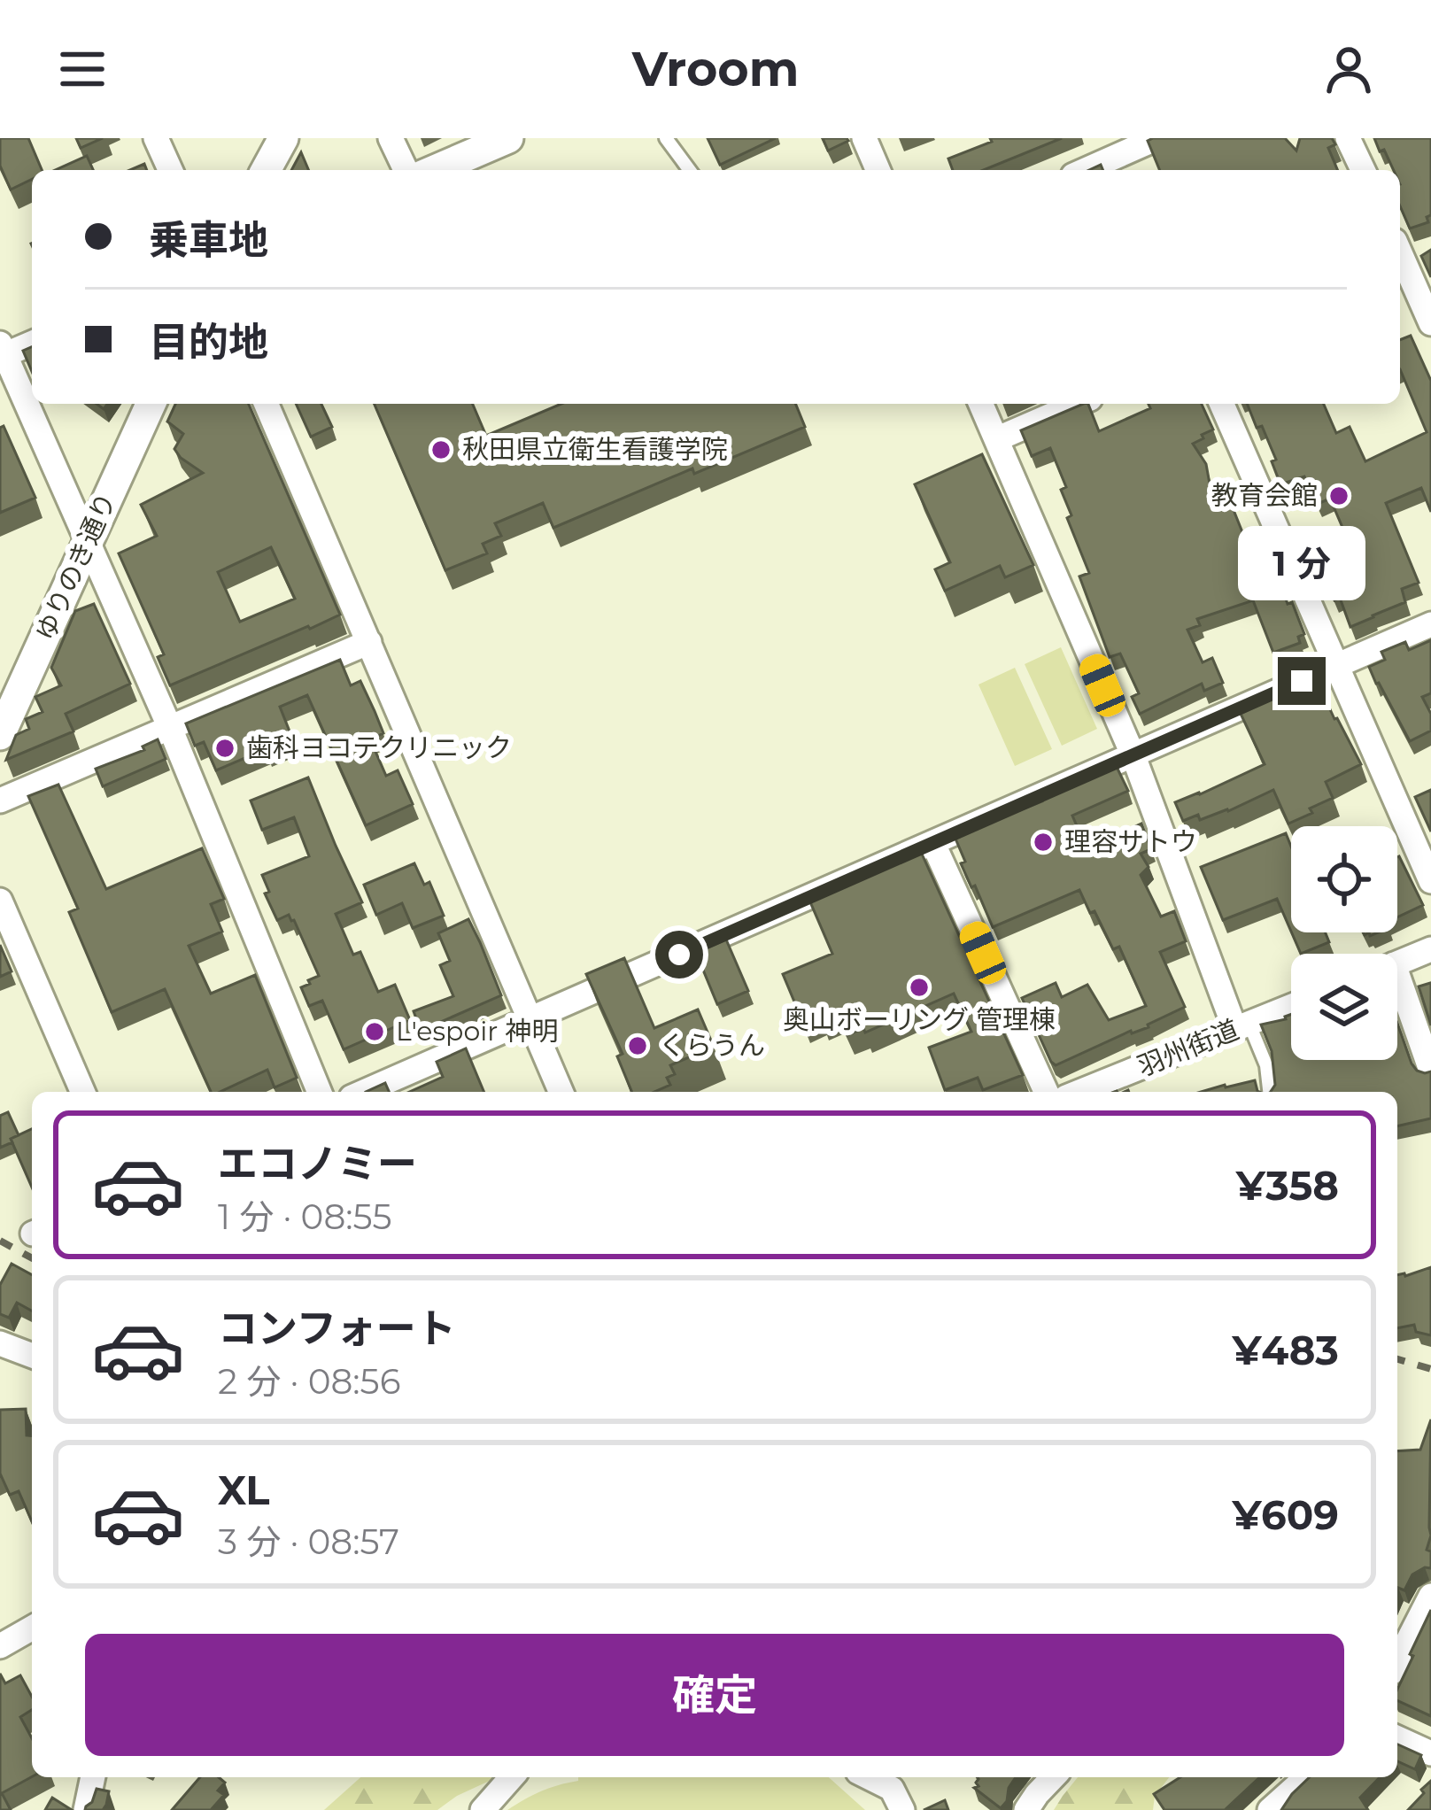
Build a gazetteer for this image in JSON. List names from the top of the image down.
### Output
{
  "streets": {
    "street": ["ゆりのき通り", "羽州街道"]
  },
  "places": [
    "秋田県立衛生看護学院",
    "教育会館",
    "歯科ヨコテクリニック",
    "理容サトウ",
    "奥山ボーリング 管理棟",
    "L'espoir 神明",
    "くらうん"
  ],
  "page": {
    "header": "Vroom",
    "banner": ["乗車地", "目的地"],
    "bubble": "1 分",
    "list": [
      {
        "name": "エコノミー",
        "note": "1 分 · 08:55",
        "value": "¥358"
      },
      {
        "name": "コンフォート",
        "note": "2 分 · 08:56",
        "value": "¥483"
      },
      {
        "name": "XL",
        "note": "3 分 · 08:57",
        "value": "¥609"
      }
    ],
    "buttons": "確定"
  }
}
